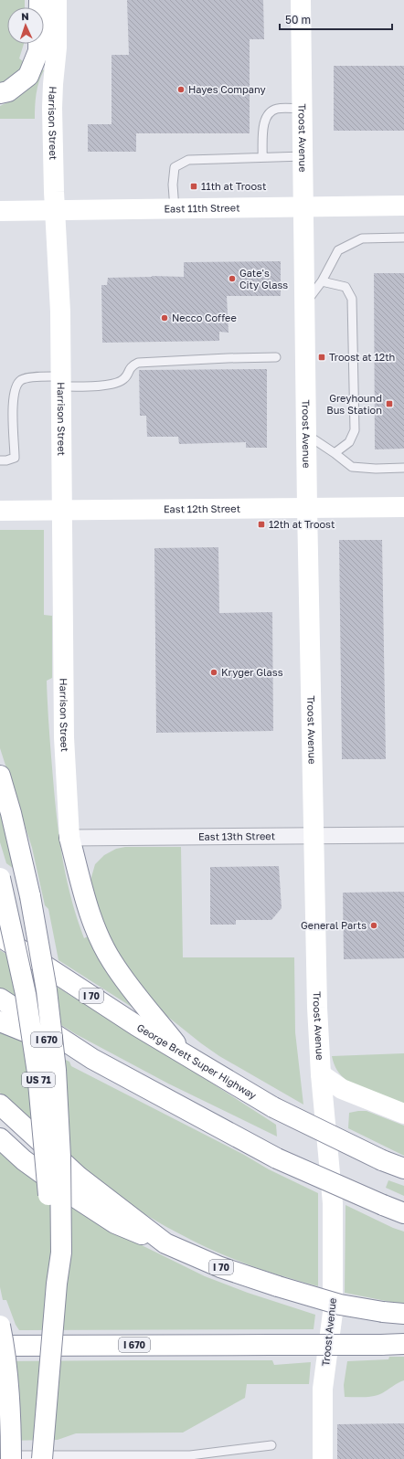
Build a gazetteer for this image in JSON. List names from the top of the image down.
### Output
{
  "streets": {
    "main road": [
      "Harrison Street",
      "Troost Avenue",
      "East 11th Street",
      "East 12th Street",
      "I 70",
      "I 670",
      "George Brett Super Highway",
      "US 71"
    ],
    "street": ["East 13th Street"]
  },
  "crossings": [
    ["Harrison Street", "East 11th Street"],
    ["Harrison Street", "East 12th Street"],
    ["Harrison Street", "East 13th Street"],
    ["Harrison Street", "George Brett Super Highway"],
    ["Troost Avenue", "East 11th Street"],
    ["Troost Avenue", "East 12th Street"],
    ["Troost Avenue", "East 13th Street"]
  ],
  "places": {
    "other": [
      "Hayes Company",
      "Gate's City Glass",
      "Necco Coffee",
      "Kryger Glass",
      "General Parts"
    ],
    "transit": [
      "11th at Troost",
      "Troost at 12th",
      "Greyhound Bus Station",
      "12th at Troost"
    ]
  },
  "scale_bar": "50 m",
  "north": "top"
}
